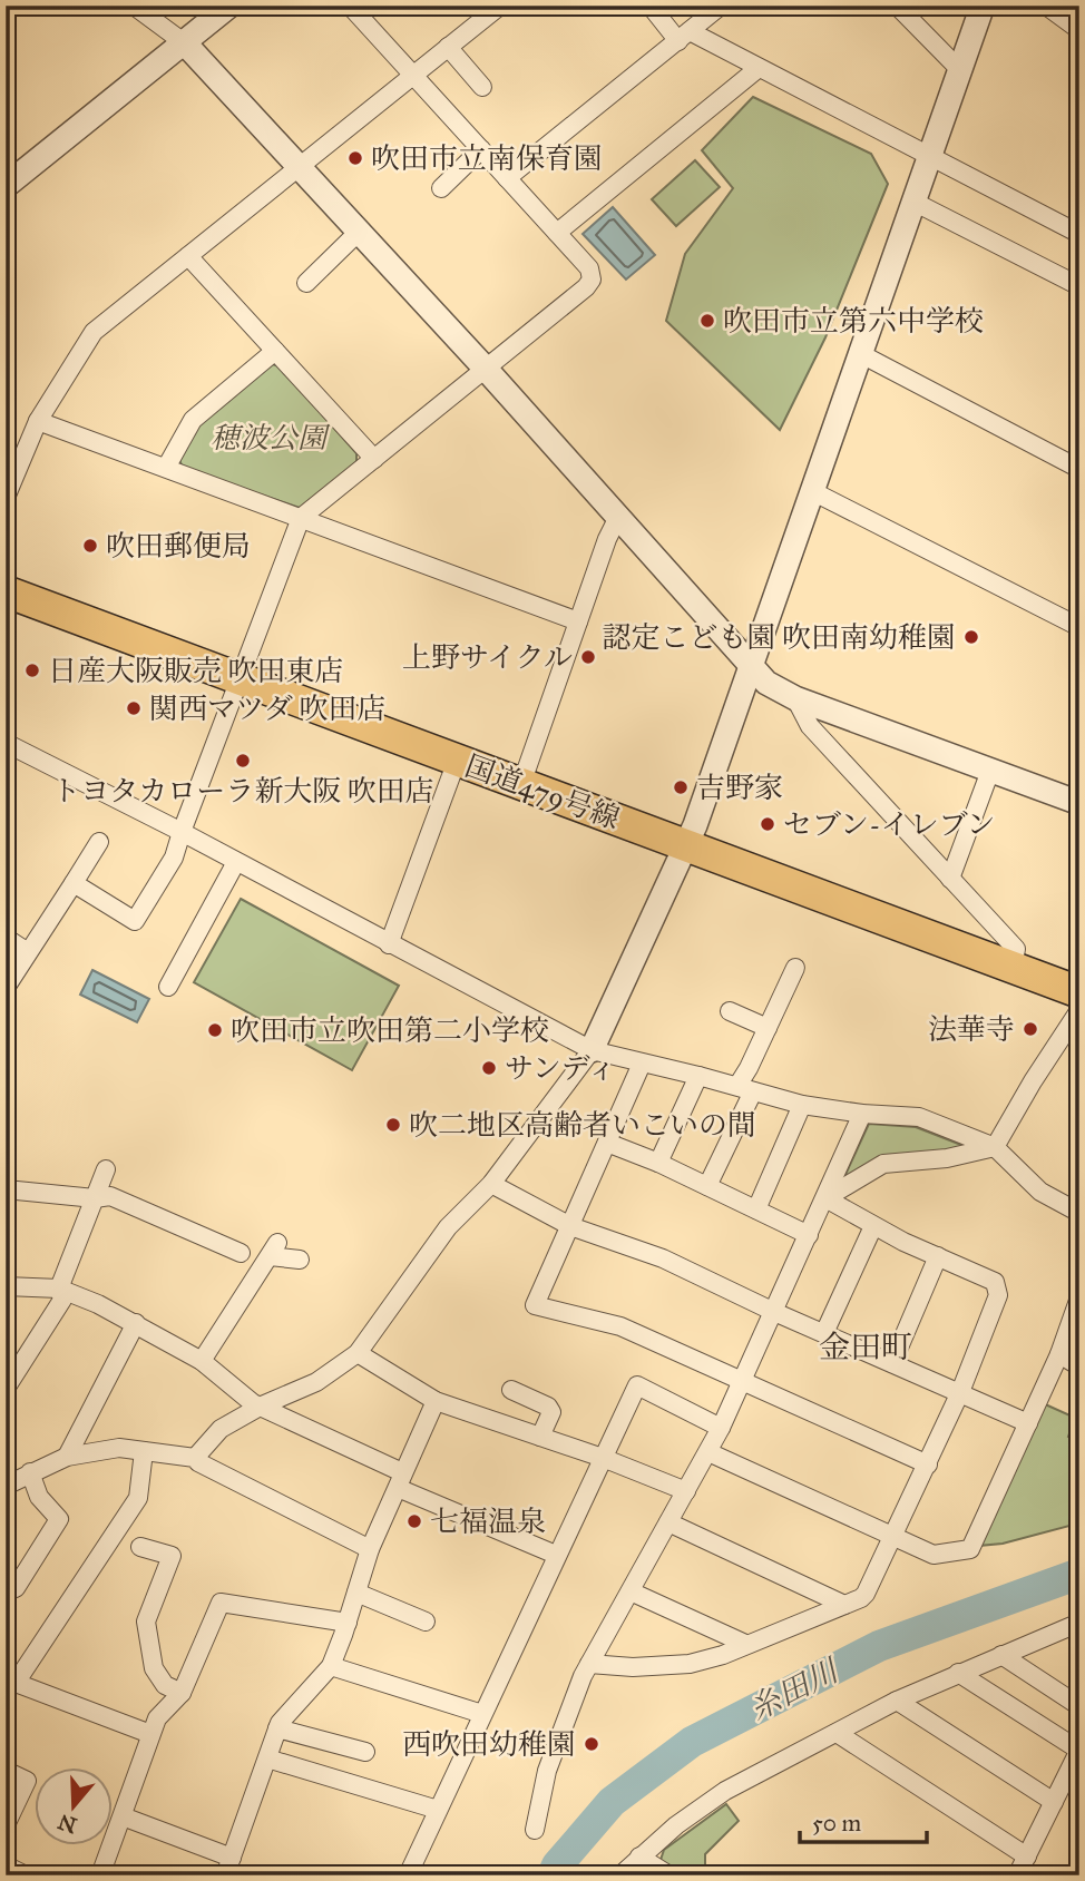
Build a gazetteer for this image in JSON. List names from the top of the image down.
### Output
{
  "streets": {
    "highway": ["国道479号線"]
  },
  "districts": ["金田町"],
  "water": ["糸田川"],
  "parks": ["穂波公園"],
  "places": [
    "吹田市立南保育園",
    "吹田市立第六中学校",
    "吹田郵便局",
    "認定こども園 吹田南幼稚園",
    "上野サイクル",
    "日産大阪販売 吹田東店",
    "関西マツダ 吹田店",
    "トヨタカローラ新大阪 吹田店",
    "吉野家",
    "セブン-イレブン",
    "法華寺",
    "吹田市立吹田第二小学校",
    "サンディ",
    "吹二地区高齢者いこいの間",
    "七福温泉",
    "西吹田幼稚園"
  ],
  "scale_bar": "50 m",
  "north": "bottom"
}
